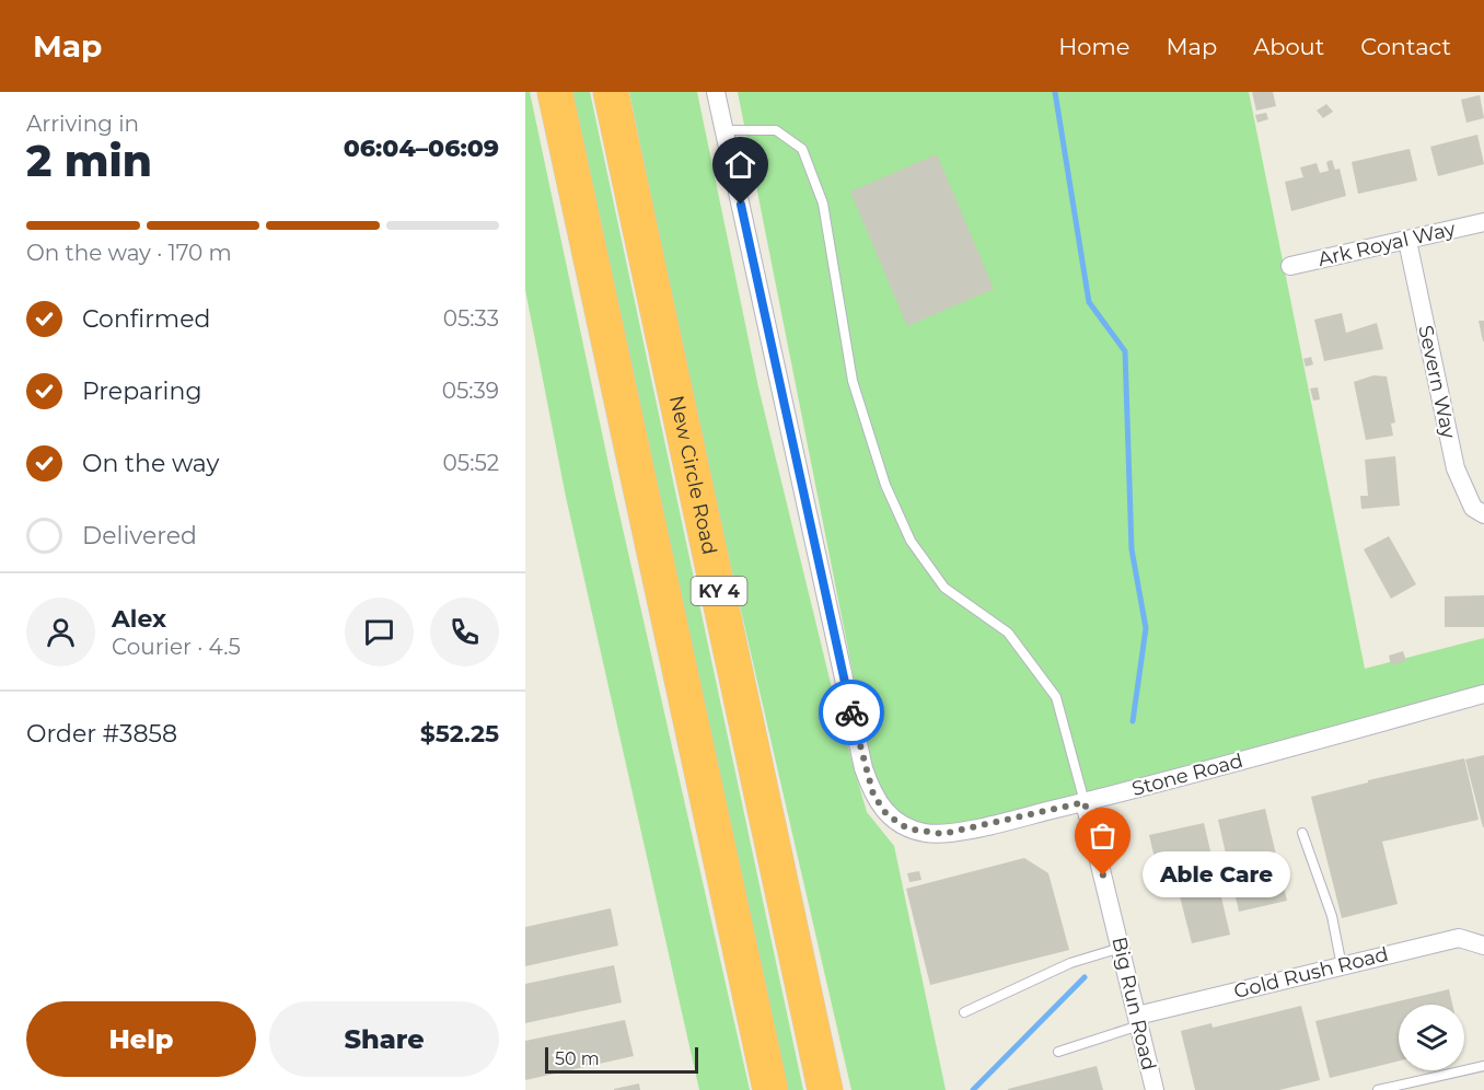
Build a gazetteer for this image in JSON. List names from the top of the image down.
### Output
{
  "streets": {
    "highway": ["New Circle Road", "KY 4"],
    "street": [
      "Ark Royal Way",
      "Severn Way",
      "Stone Road",
      "Gold Rush Road",
      "Big Run Road"
    ]
  },
  "crossings": [
    ["Ark Royal Way", "Severn Way"],
    ["Stone Road", "Big Run Road"],
    ["Gold Rush Road", "Big Run Road"]
  ],
  "places": ["Able Care"],
  "scale_bar": "50 m",
  "page": {
    "header": "Map",
    "nav": [
      "Home",
      "Map",
      "About",
      "Contact"
    ],
    "heading": ["2 min", "Arriving in", "06:04–06:09"],
    "panel": [
      "Alex",
      "Courier · 4.5",
      "Order #3858",
      "$52.25"
    ],
    "bar": "On the way · 170 m",
    "list": [
      ["Confirmed", "05:33"],
      ["Preparing", "05:39"],
      ["On the way", "05:52"],
      "Delivered"
    ],
    "bubble": "Able Care",
    "buttons": ["Help", "Share"],
    "scale": "50 m"
  }
}
